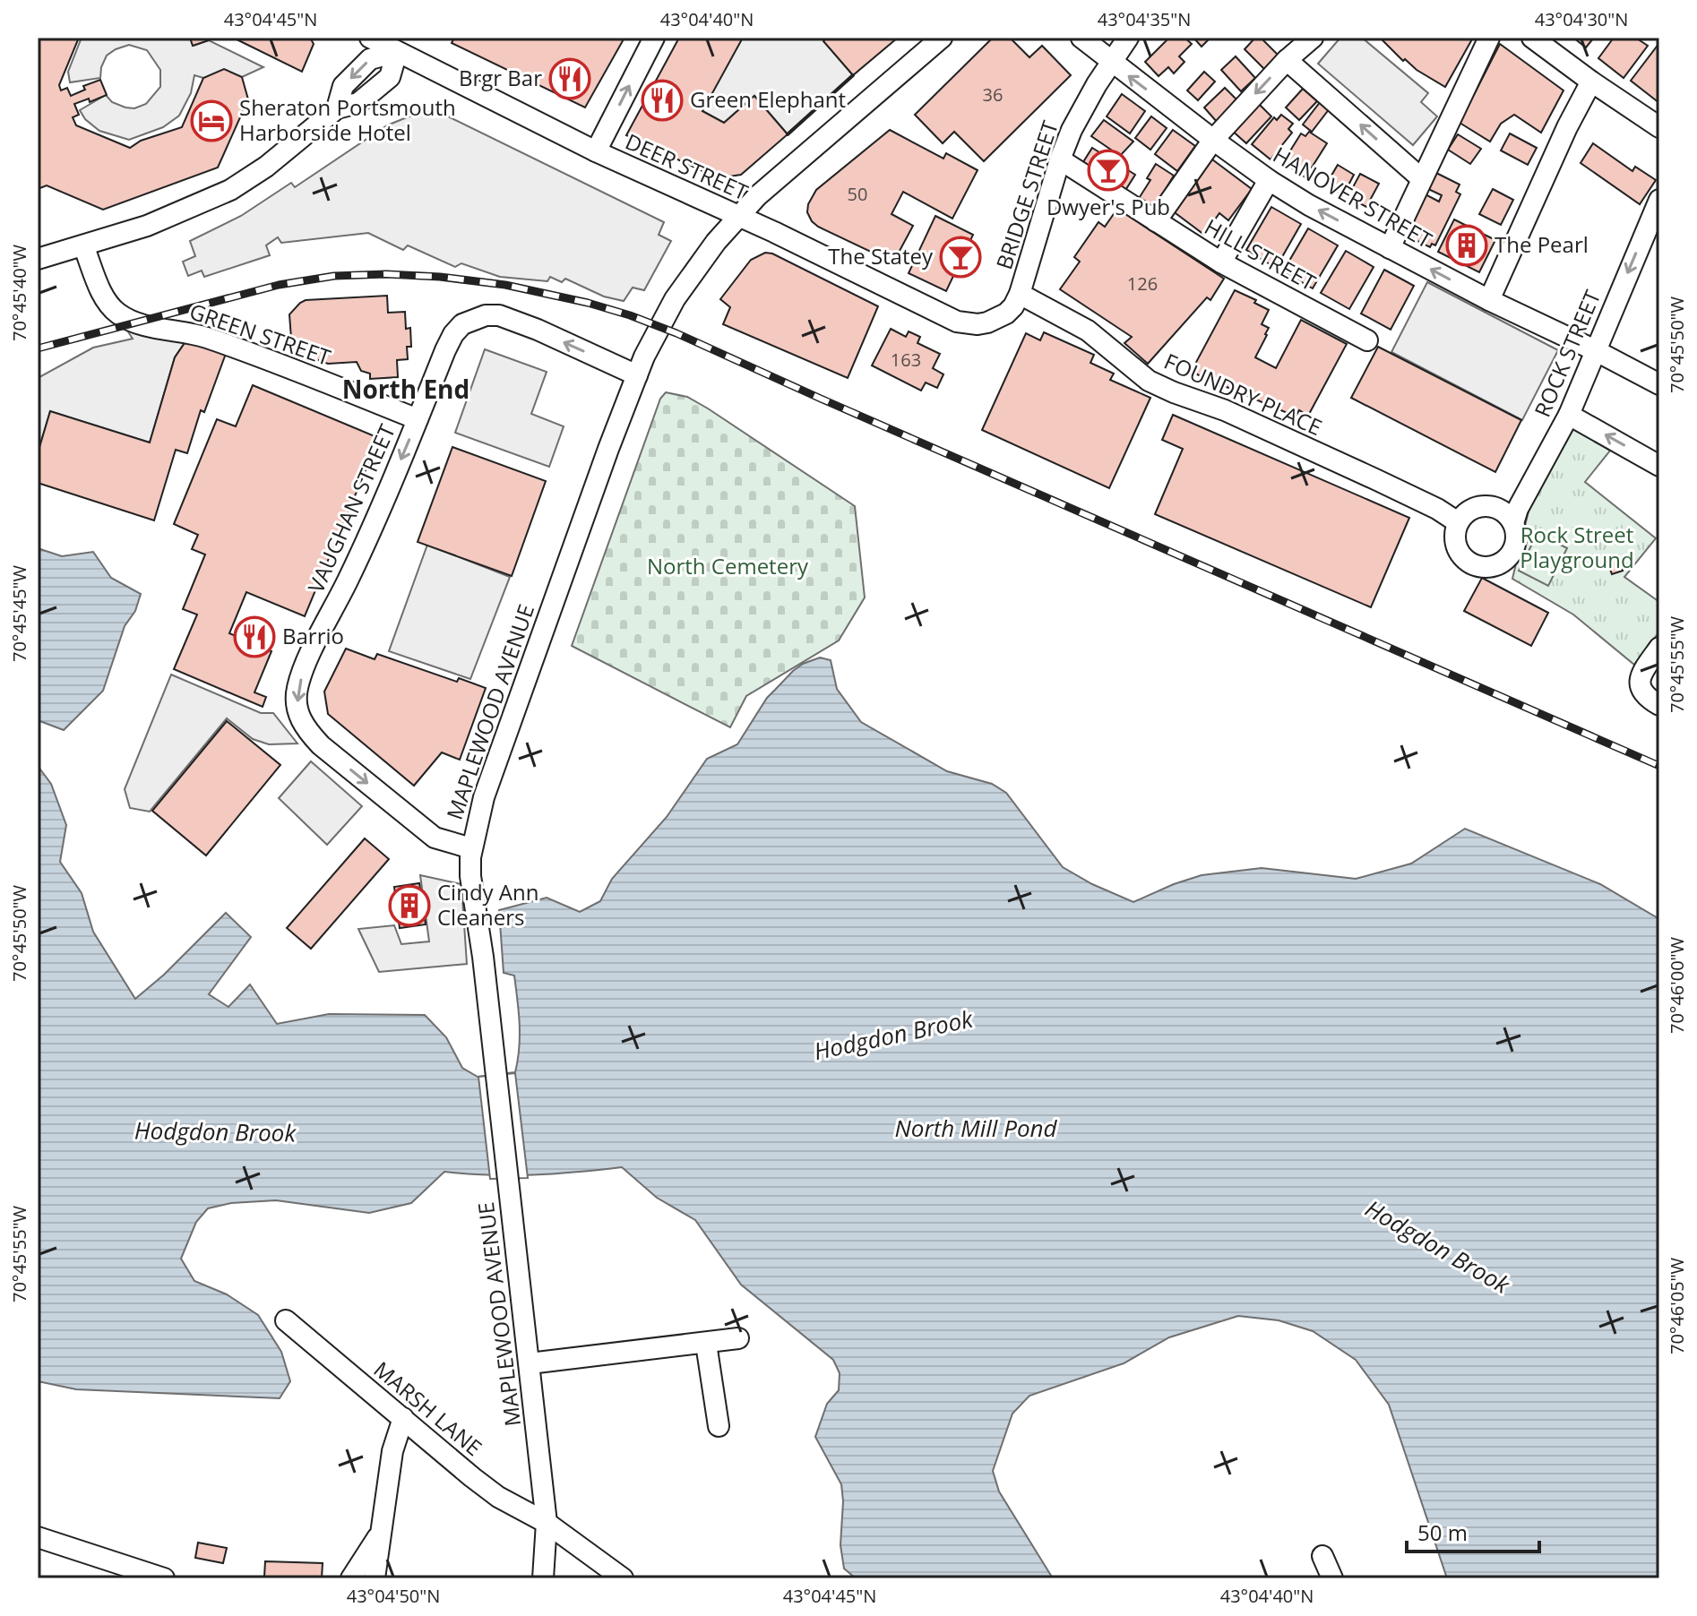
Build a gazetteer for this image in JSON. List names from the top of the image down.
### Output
{
  "streets": {
    "street": [
      "DEER STREET",
      "BRIDGE STREET",
      "HANOVER STREET",
      "HILL STREET",
      "GREEN STREET",
      "ROCK STREET",
      "FOUNDRY PLACE",
      "VAUGHAN STREET",
      "MAPLEWOOD AVENUE",
      "MARSH LANE"
    ]
  },
  "crossings": [
    ["DEER STREET", "BRIDGE STREET"],
    ["DEER STREET", "MAPLEWOOD AVENUE"],
    ["BRIDGE STREET", "HANOVER STREET"],
    ["BRIDGE STREET", "HILL STREET"],
    ["BRIDGE STREET", "FOUNDRY PLACE"],
    ["HANOVER STREET", "ROCK STREET"],
    ["GREEN STREET", "VAUGHAN STREET"],
    ["ROCK STREET", "FOUNDRY PLACE"],
    ["VAUGHAN STREET", "MAPLEWOOD AVENUE"],
    ["MAPLEWOOD AVENUE", "MARSH LANE"]
  ],
  "districts": ["North End"],
  "water": ["Hodgdon Brook", "North Mill Pond"],
  "parks": ["Rock Street Playground", "North Cemetery"],
  "places": {
    "restaurant": ["Brgr Bar", "Green Elephant", "Barrio"],
    "hotel": ["Sheraton Portsmouth Harborside Hotel"],
    "bar": ["Dwyer's Pub", "The Statey"],
    "building": ["The Pearl", "Cindy Ann Cleaners"]
  },
  "house_numbers": [
    "36",
    "50",
    "126",
    "163"
  ],
  "scale_bar": "50 m",
  "coordinates": [
    "43°04'45\"N",
    "43°04'40\"N",
    "43°04'35\"N",
    "43°04'30\"N",
    "70°45'40\"W",
    "70°45'50\"W",
    "70°45'45\"W",
    "70°45'55\"W",
    "70°46'00\"W",
    "70°46'05\"W",
    "43°04'50\"N"
  ]
}
